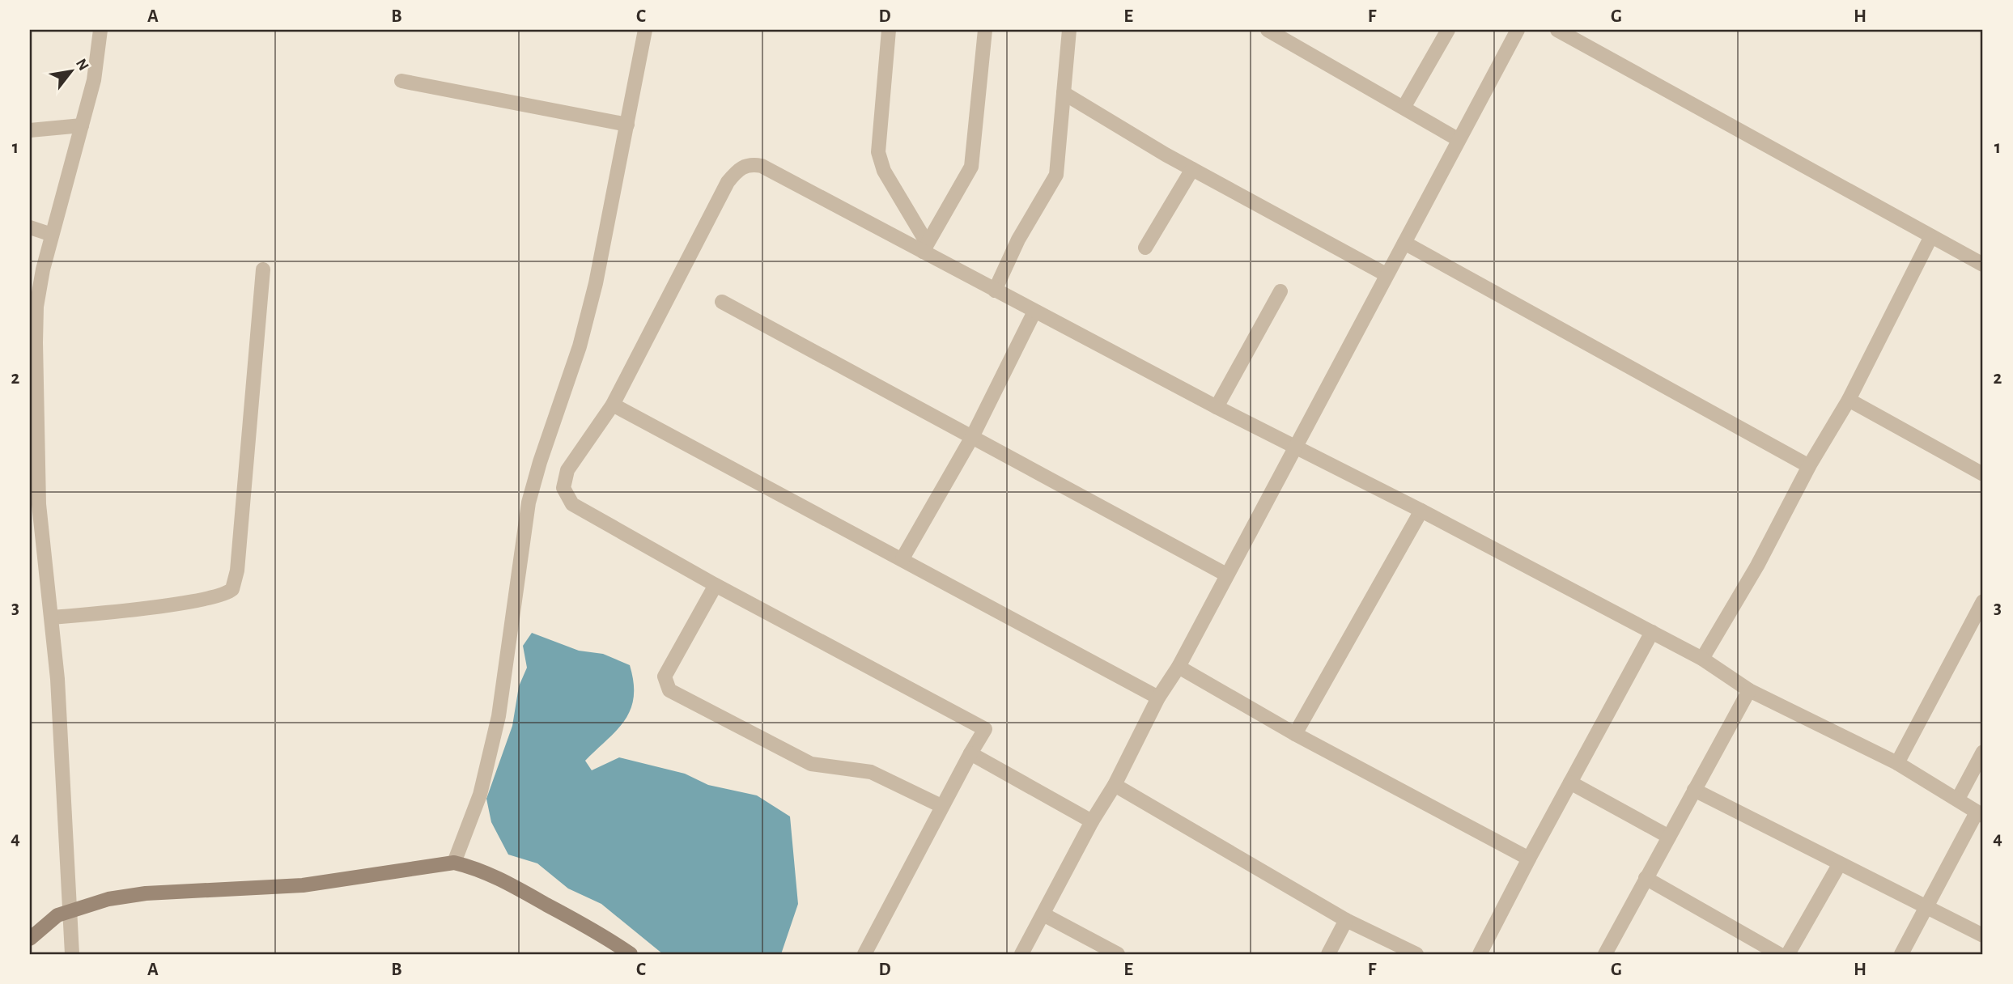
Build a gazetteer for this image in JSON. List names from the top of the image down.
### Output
{
  "north": "top right",
  "grid": {
    "columns": [
      "A",
      "B",
      "C",
      "D",
      "E",
      "F",
      "G",
      "H"
    ],
    "rows": [
      "1",
      "2",
      "3",
      "4"
    ]
  }
}
